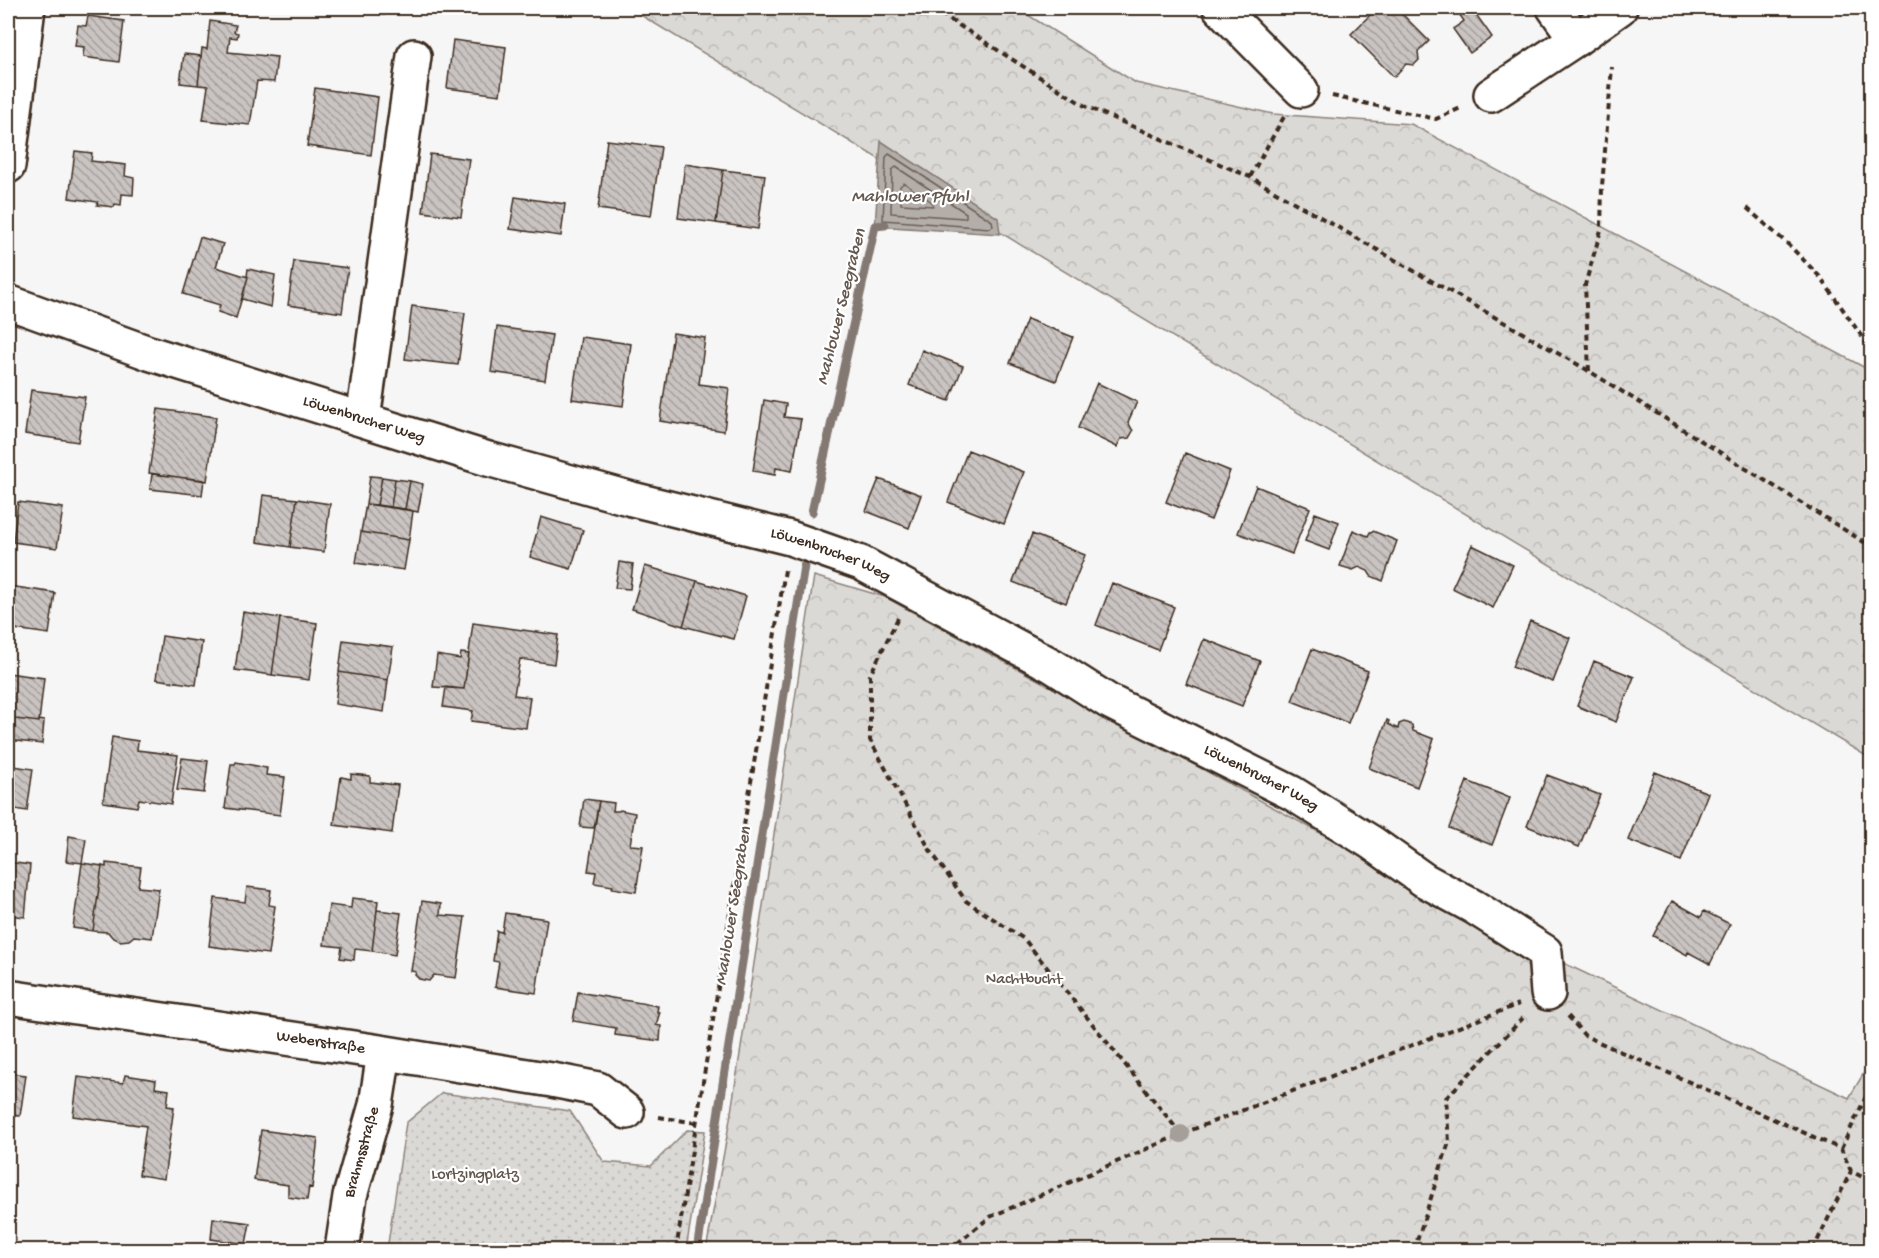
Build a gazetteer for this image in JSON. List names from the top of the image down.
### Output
{
  "streets": {
    "street": ["Löwenbrucher Weg", "Weberstraße", "Brahmsstraße"]
  },
  "crossings": [
    ["Weberstraße", "Brahmsstraße"]
  ],
  "water": ["Mahlower Pfuhl", "Mahlower Seegraben"],
  "parks": ["Nachtbucht", "Lortzingplatz"]
}
